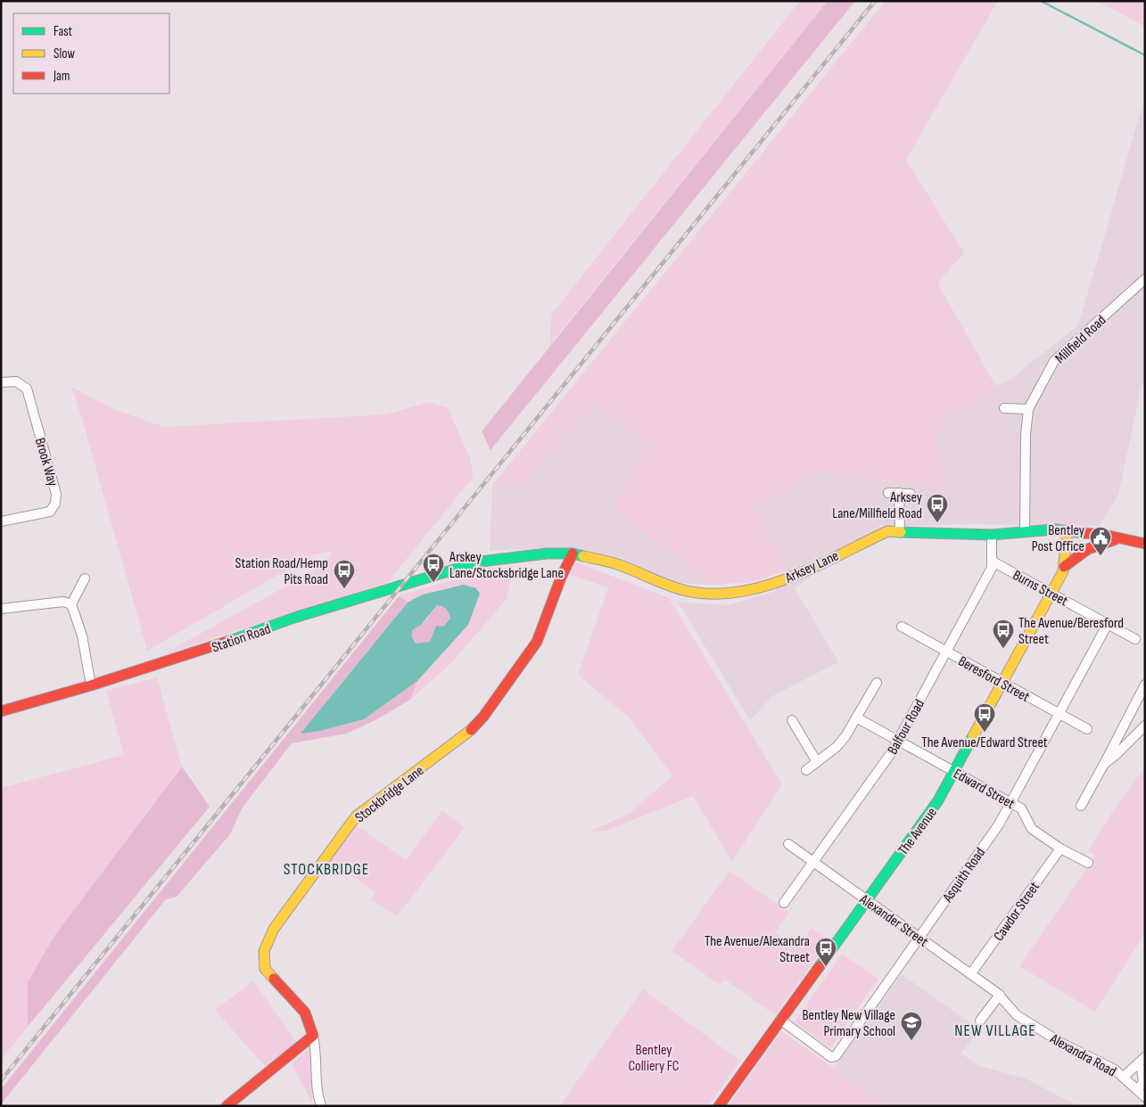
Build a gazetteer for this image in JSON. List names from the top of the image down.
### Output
{
  "streets": {
    "street": [
      "Millfield Road",
      "Brook Way",
      "Arksey Lane",
      "Burns Street",
      "Station Road",
      "Beresford Street",
      "Balfour Road",
      "Edward Street",
      "Stockbridge Lane",
      "The Avenue",
      "Asquith Road",
      "Cawdor Street",
      "Alexander Street",
      "Alexandra Road"
    ]
  },
  "crossings": [
    ["Millfield Road", "Arksey Lane"],
    ["Arksey Lane", "Station Road"],
    ["Arksey Lane", "Balfour Road"],
    ["Arksey Lane", "Stockbridge Lane"],
    ["Arksey Lane", "The Avenue"],
    ["Burns Street", "Balfour Road"],
    ["Burns Street", "The Avenue"],
    ["Burns Street", "Asquith Road"],
    ["Beresford Street", "Balfour Road"],
    ["Beresford Street", "The Avenue"],
    ["Beresford Street", "Asquith Road"],
    ["Balfour Road", "Edward Street"],
    ["Balfour Road", "Alexander Street"],
    ["Edward Street", "The Avenue"],
    ["Edward Street", "Asquith Road"],
    ["Edward Street", "Cawdor Street"],
    ["The Avenue", "Asquith Road"],
    ["The Avenue", "Alexander Street"],
    ["Asquith Road", "Alexander Street"],
    ["Cawdor Street", "Alexander Street"],
    ["Alexander Street", "Alexandra Road"]
  ],
  "districts": ["STOCKBRIDGE", "NEW VILLAGE"],
  "parks": ["Bentley Colliery FC"],
  "places": {
    "bus stop": [
      "Arksey Lane/Millfield Road",
      "Arskey Lane/Stocksbridge Lane",
      "Station Road/Hemp Pits Road",
      "The Avenue/Beresford Street",
      "The Avenue/Edward Street",
      "The Avenue/Alexandra Street"
    ],
    "public building": ["Bentley Post Office"],
    "school or university": ["Bentley New Village Primary School"]
  },
  "legend": ["Fast", "Slow", "Jam"]
}
